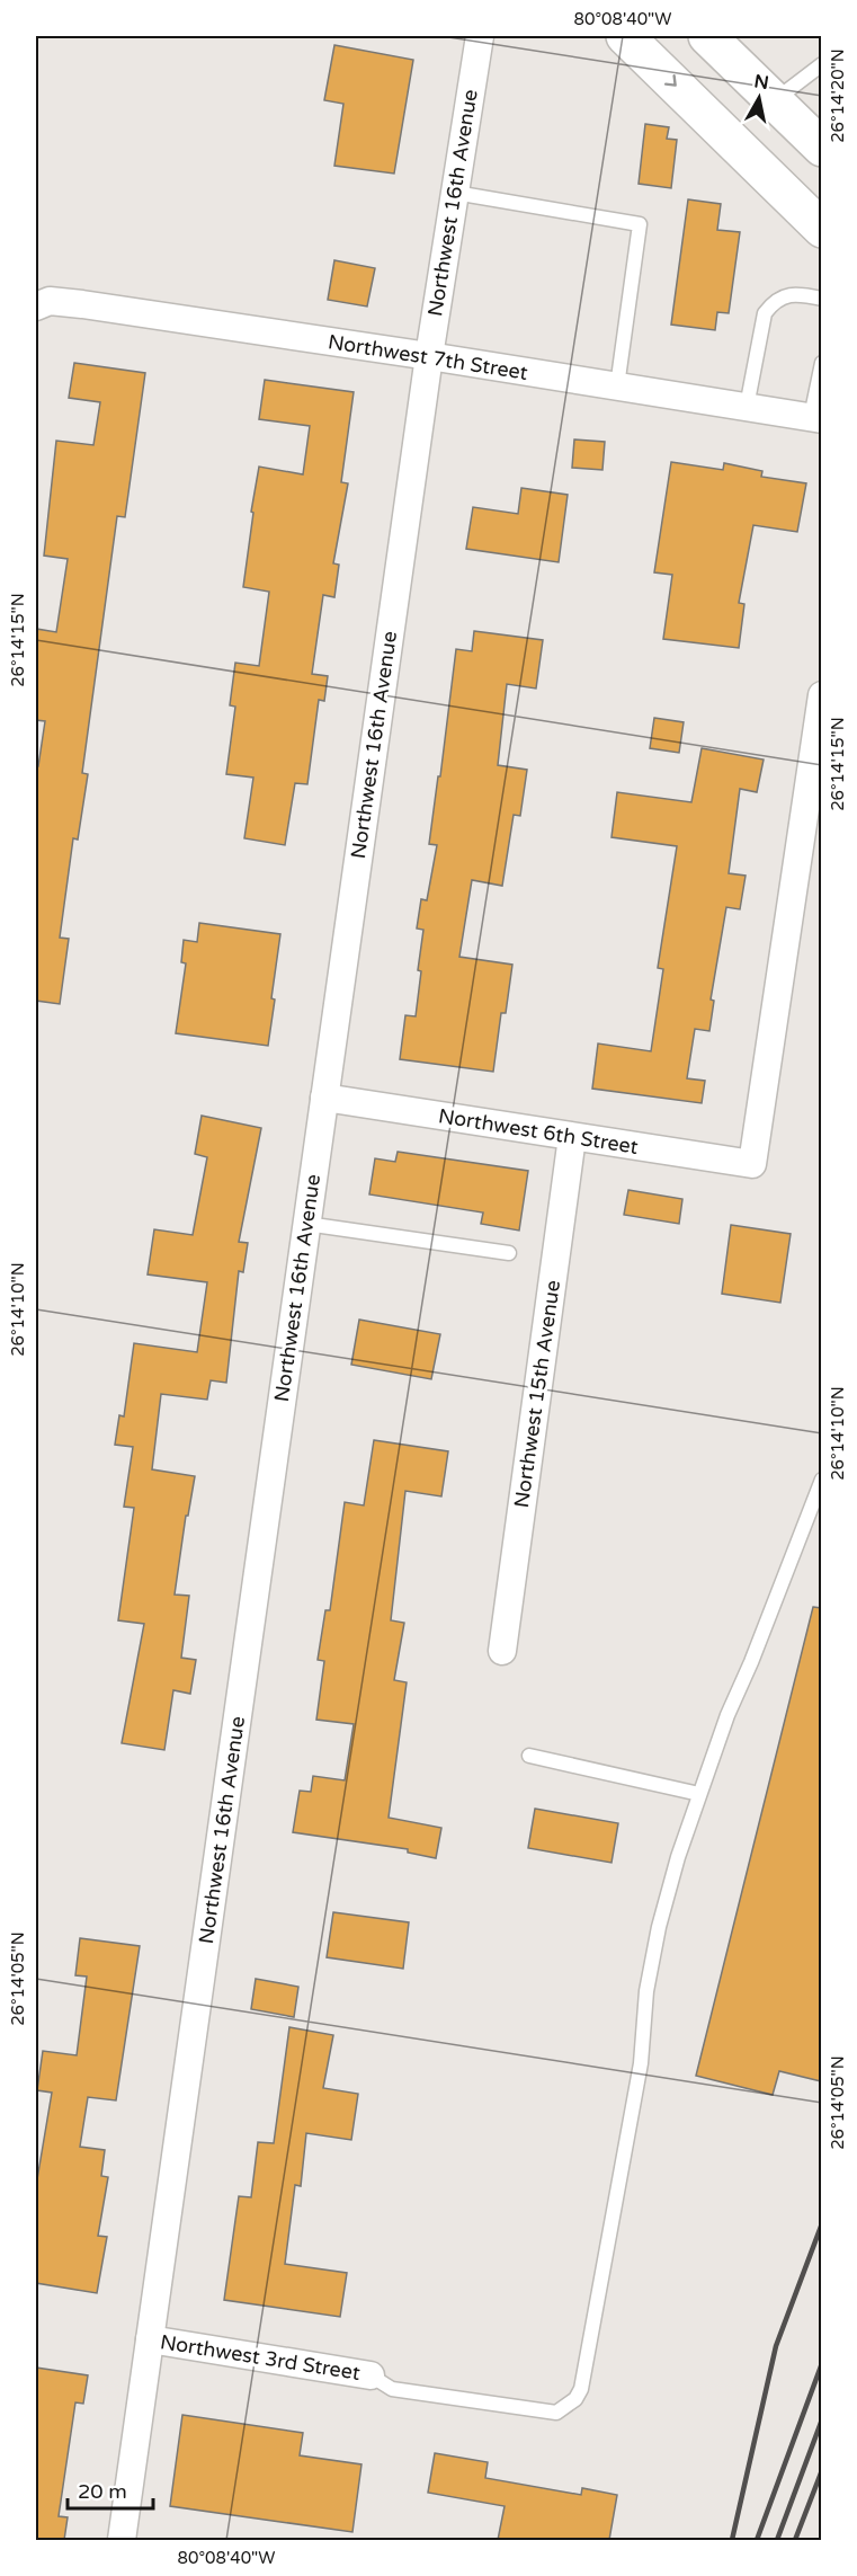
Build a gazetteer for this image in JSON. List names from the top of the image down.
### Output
{
  "streets": {
    "street": [
      "Northwest 16th Avenue",
      "Northwest 7th Street",
      "Northwest 6th Street",
      "Northwest 15th Avenue",
      "Northwest 3rd Street"
    ]
  },
  "crossings": [
    ["Northwest 16th Avenue", "Northwest 7th Street"],
    ["Northwest 16th Avenue", "Northwest 6th Street"],
    ["Northwest 16th Avenue", "Northwest 3rd Street"],
    ["Northwest 6th Street", "Northwest 15th Avenue"]
  ],
  "scale_bar": "20 m",
  "north": "top",
  "coordinates": [
    "80°08'40\"W",
    "26°14'20\"N",
    "26°14'15\"N",
    "26°14'10\"N",
    "26°14'05\"N"
  ]
}
